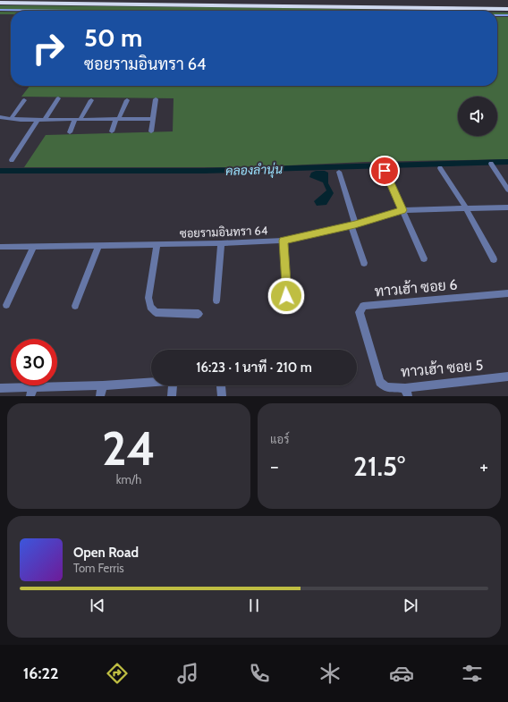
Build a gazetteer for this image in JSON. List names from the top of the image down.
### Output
{
  "streets": {
    "street": ["ซอยรามอินทรา 64", "ทาวเฮ้า ซอย 6", "ทาวเฮ้า ซอย 5"]
  },
  "crossings": [
    ["ทาวเฮ้า ซอย 6", "ทาวเฮ้า ซอย 5"]
  ],
  "water": ["คลองลำนุ่น"],
  "page": {
    "turn": ["50 m", "ซอยรามอินทรา 64"],
    "limit": "30",
    "trip": "16:23 · 1 นาที · 210 m",
    "tile": [
      ["24", "km/h"],
      "แอร์"
    ],
    "heat": ["−", "21.5°", "+"],
    "song": ["Open Road", "Tom Ferris"],
    "tabs": "16:22"
  }
}
